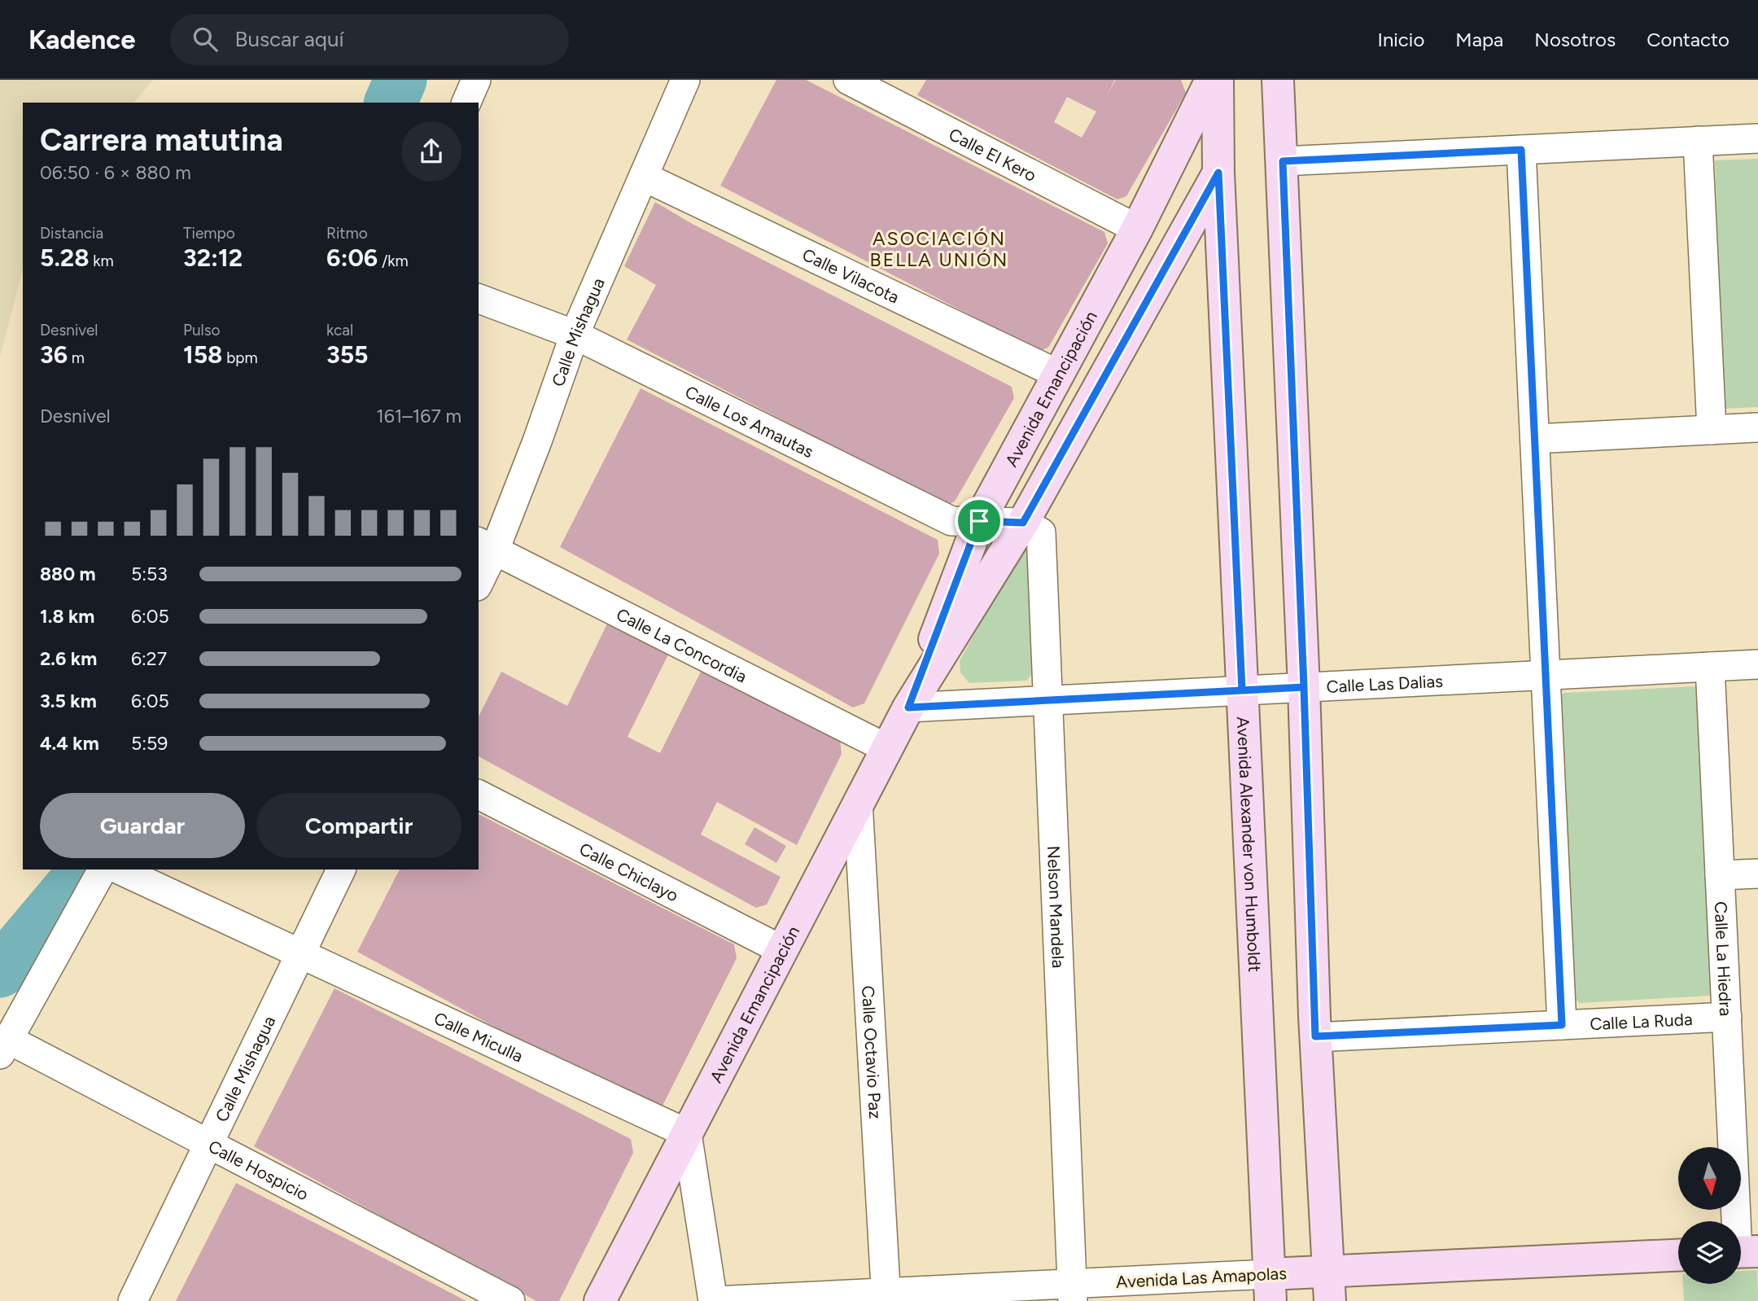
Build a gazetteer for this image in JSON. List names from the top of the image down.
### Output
{
  "streets": {
    "street": [
      "Calle El Kero",
      "Calle Vilacota",
      "Calle Mishagua",
      "Avenida Emancipación",
      "Calle Los Amautas",
      "Calle La Concordia",
      "Calle Las Dalias",
      "Avenida Alexander von Humboldt",
      "Calle Chiclayo",
      "Nelson Mandela",
      "Calle La Hiedra",
      "Calle La Ruda",
      "Calle Miculla",
      "Calle Octavio Paz",
      "Calle Hospicio",
      "Avenida Las Amapolas"
    ]
  },
  "crossings": [
    ["Calle El Kero", "Avenida Emancipación"],
    ["Calle Vilacota", "Calle Mishagua"],
    ["Calle Vilacota", "Avenida Emancipación"],
    ["Calle Mishagua", "Calle Los Amautas"],
    ["Calle Mishagua", "Calle La Concordia"],
    ["Calle Mishagua", "Calle Miculla"],
    ["Calle Mishagua", "Calle Hospicio"],
    ["Avenida Emancipación", "Calle Los Amautas"],
    ["Avenida Emancipación", "Calle La Concordia"],
    ["Avenida Emancipación", "Calle Las Dalias"],
    ["Avenida Emancipación", "Avenida Alexander von Humboldt"],
    ["Avenida Emancipación", "Calle Chiclayo"],
    ["Avenida Emancipación", "Nelson Mandela"],
    ["Avenida Emancipación", "Calle Miculla"],
    ["Avenida Emancipación", "Calle Octavio Paz"],
    ["Calle Los Amautas", "Nelson Mandela"],
    ["Calle Las Dalias", "Avenida Alexander von Humboldt"],
    ["Calle Las Dalias", "Nelson Mandela"],
    ["Calle Las Dalias", "Calle La Hiedra"],
    ["Avenida Alexander von Humboldt", "Avenida Las Amapolas"],
    ["Nelson Mandela", "Avenida Las Amapolas"],
    ["Calle La Hiedra", "Calle La Ruda"],
    ["Calle Octavio Paz", "Avenida Las Amapolas"]
  ],
  "districts": ["ASOCIACIÓN BELLA UNIÓN"],
  "north": "bottom",
  "page": {
    "header": "Kadence",
    "search": "Buscar aquí",
    "nav": [
      "Inicio",
      "Mapa",
      "Nosotros",
      "Contacto"
    ],
    "heading": ["Carrera matutina", "06:50 · 6 × 880 m"],
    "stats": [
      ["Distancia", "5.28 km"],
      ["Tiempo", "32:12"],
      ["Ritmo", "6:06 /km"],
      ["Desnivel", "36 m"],
      ["Pulso", "158 bpm"],
      ["kcal", "355"]
    ],
    "chart": ["Desnivel", "161–167 m"],
    "list": [
      {
        "name": "880 m",
        "note": "5:53"
      },
      {
        "name": "1.8 km",
        "note": "6:05"
      },
      {
        "name": "2.6 km",
        "note": "6:27"
      },
      {
        "name": "3.5 km",
        "note": "6:05"
      },
      {
        "name": "4.4 km",
        "note": "5:59"
      }
    ],
    "buttons": ["Guardar", "Compartir"]
  }
}
